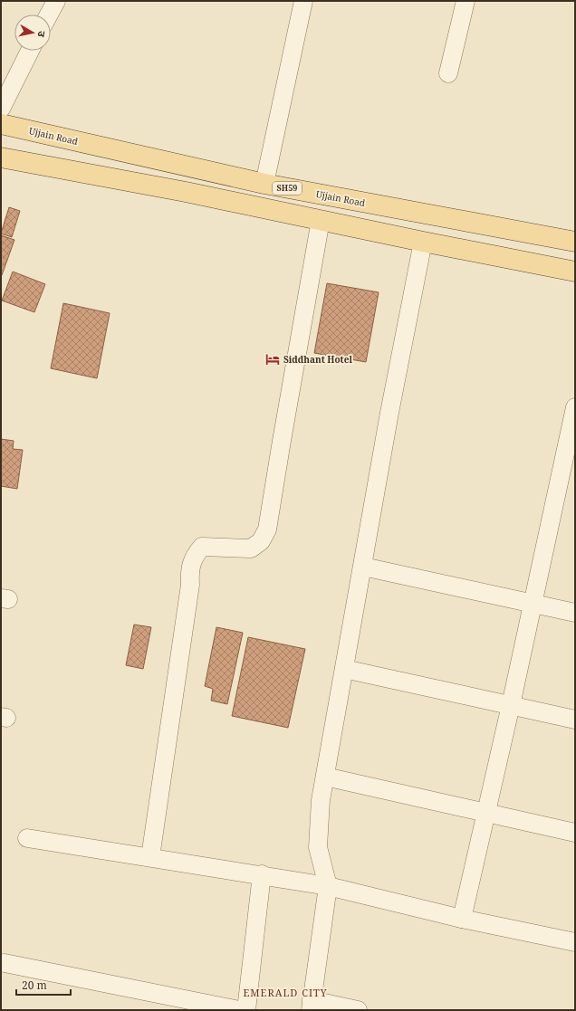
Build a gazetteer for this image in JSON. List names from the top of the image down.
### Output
{
  "streets": {
    "main road": ["Ujjain Road", "SH59"]
  },
  "districts": ["EMERALD CITY"],
  "places": {
    "hotel": ["Siddhant Hotel"]
  },
  "scale_bar": "20 m",
  "north": "right"
}
